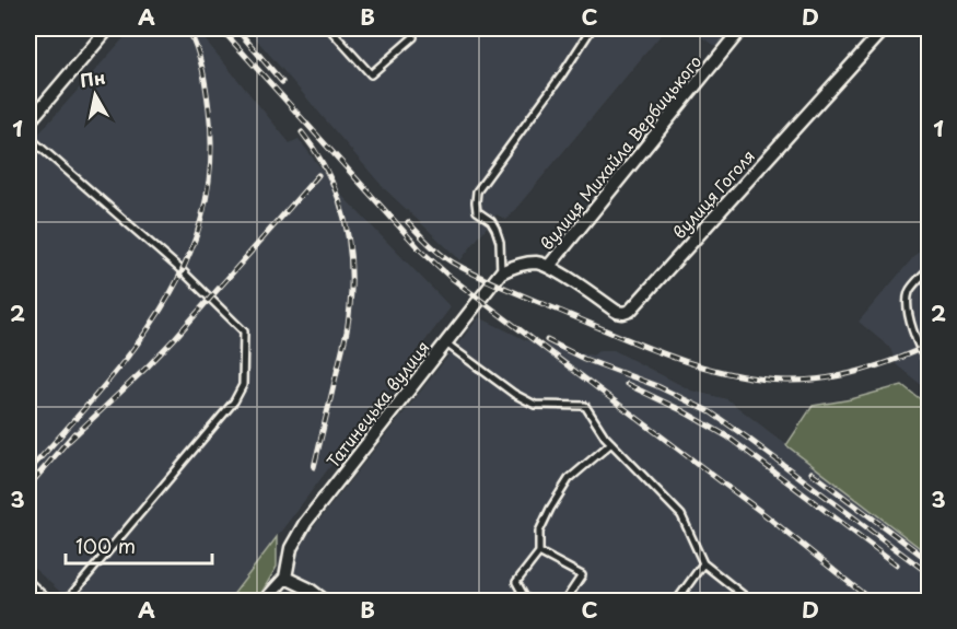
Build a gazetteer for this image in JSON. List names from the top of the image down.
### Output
{
  "streets": {
    "street": ["вулиця Михайла Вербицького", "вулиця Гоголя", "Татинецька вулиця"]
  },
  "crossings": [
    ["вулиця Михайла Вербицького", "вулиця Гоголя"]
  ],
  "scale_bar": "100 m",
  "north": "top",
  "grid": {
    "columns": [
      "A",
      "B",
      "C",
      "D"
    ],
    "rows": ["1", "2", "3"]
  }
}
